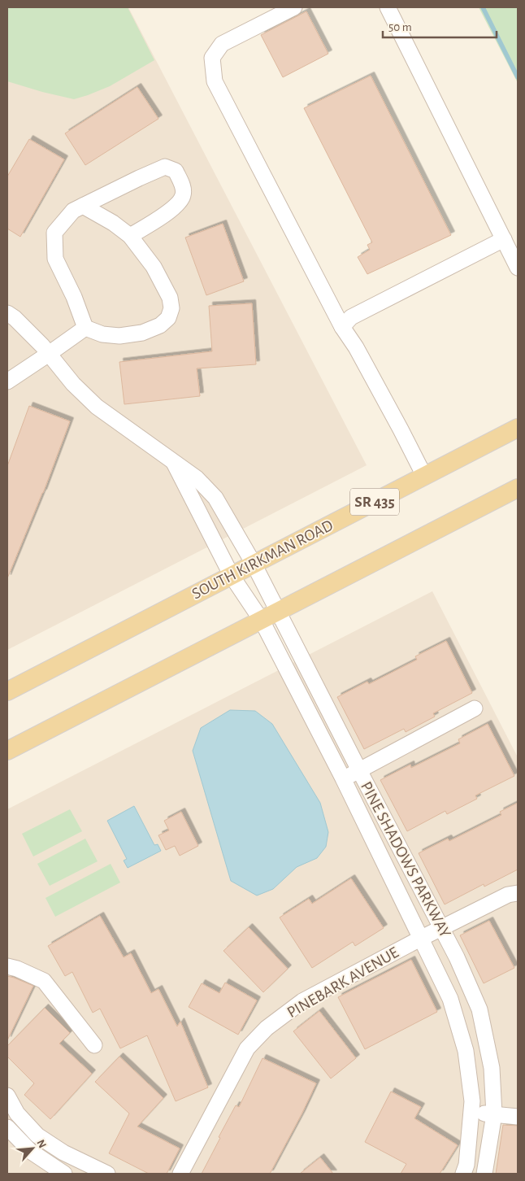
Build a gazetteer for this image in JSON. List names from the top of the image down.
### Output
{
  "streets": {
    "main road": ["SR 435", "SOUTH KIRKMAN ROAD"],
    "street": ["PINE SHADOWS PARKWAY", "PINEBARK AVENUE"]
  },
  "crossings": [
    ["SOUTH KIRKMAN ROAD", "PINE SHADOWS PARKWAY"],
    ["PINE SHADOWS PARKWAY", "PINEBARK AVENUE"]
  ],
  "scale_bar": "50 m",
  "north": "top right"
}
